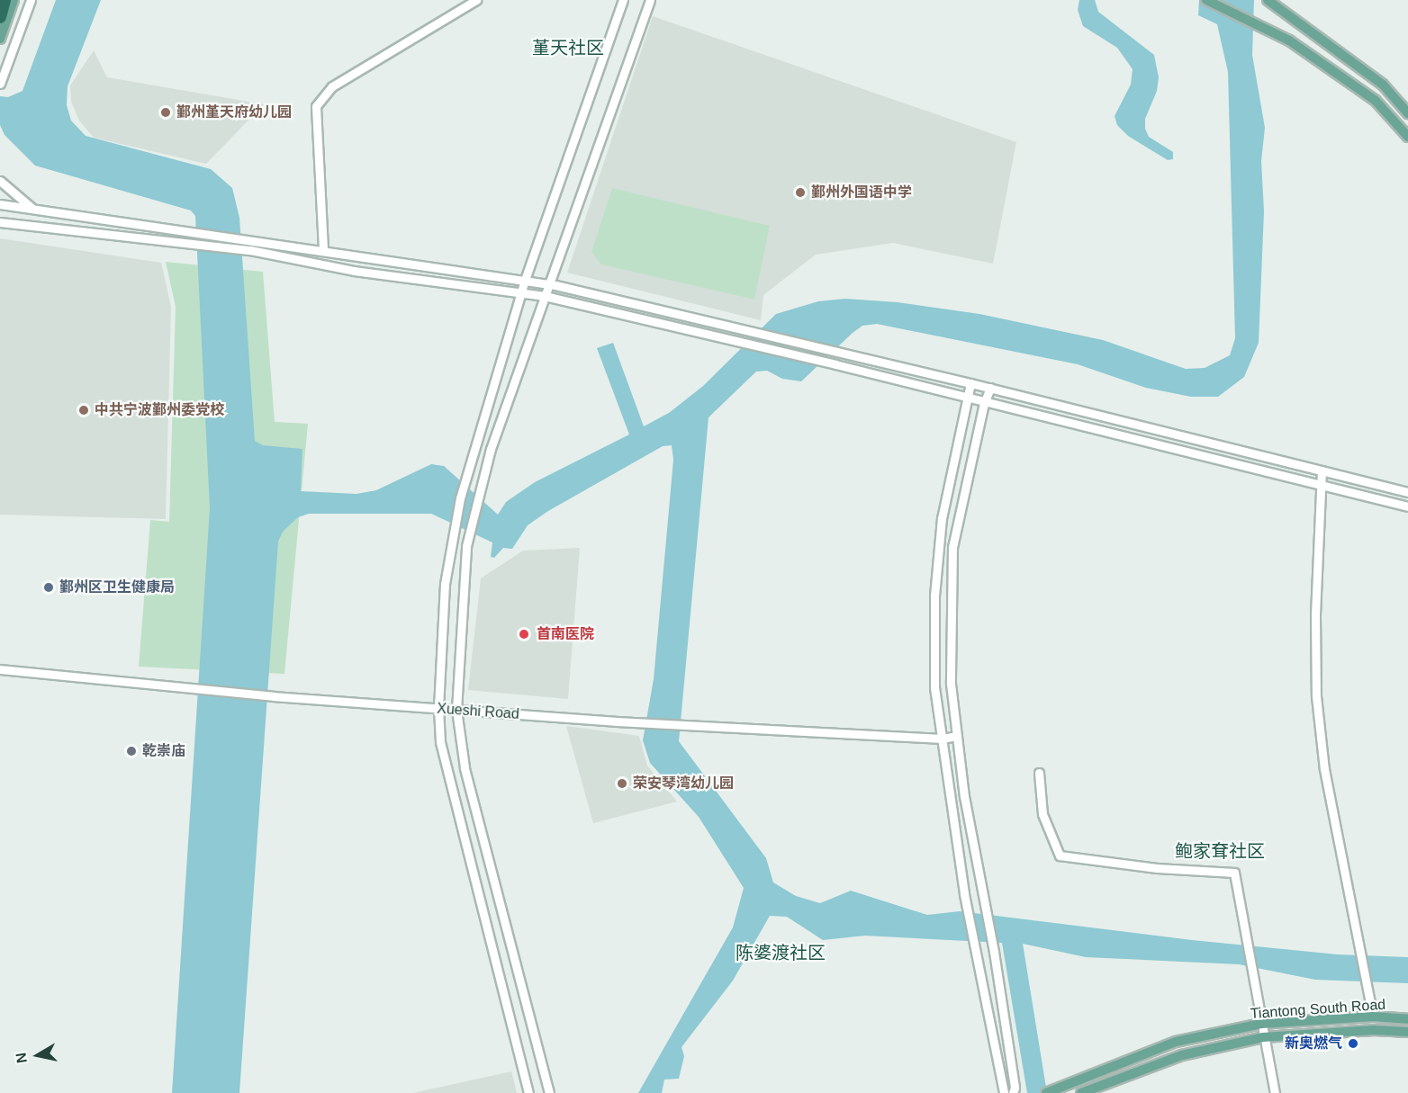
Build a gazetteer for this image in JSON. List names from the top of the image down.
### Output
{
  "streets": {
    "main road": ["Tiantong South Road"],
    "street": ["Xueshi Road"]
  },
  "districts": ["堇天社区", "鲍家耷社区", "陈婆渡社区"],
  "places": [
    "鄞州堇天府幼儿园",
    "鄞州外国语中学",
    "中共宁波鄞州委党校",
    "鄞州区卫生健康局",
    "首南医院",
    "乾崇庙",
    "荣安琴湾幼儿园",
    "新奥燃气"
  ],
  "north": "left"
}
